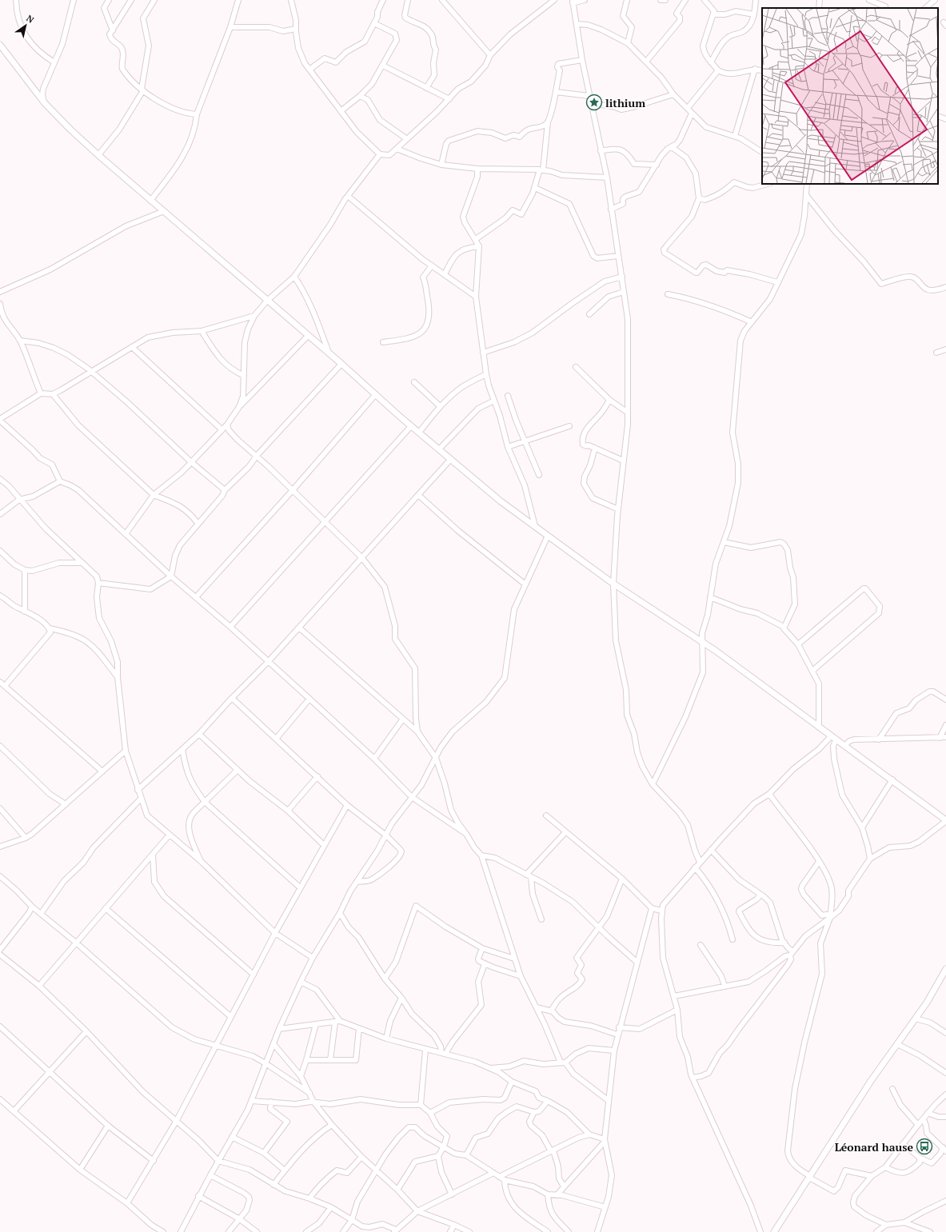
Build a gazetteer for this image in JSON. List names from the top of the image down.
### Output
{
  "places": {
    "place": ["lithium"],
    "bus stop": ["Léonard hause"]
  },
  "north": "top right"
}
